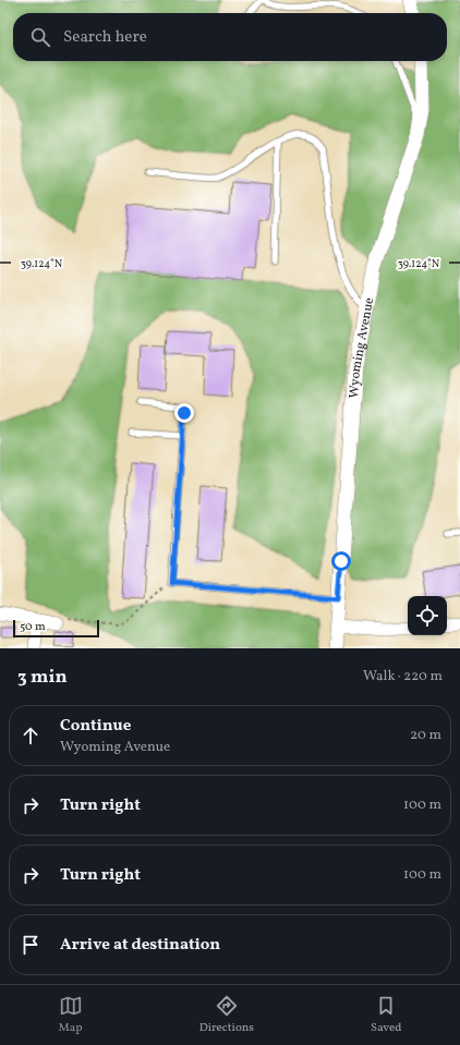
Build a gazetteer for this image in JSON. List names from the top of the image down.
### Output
{
  "streets": {
    "street": ["Wyoming Avenue"]
  },
  "scale_bar": "50 m",
  "page": {
    "search": "Search here",
    "scale": "50 m",
    "heading": ["3 min", "Walk · 220 m"],
    "list": [
      ["Continue", "Wyoming Avenue", "20 m"],
      ["Turn right", "100 m"],
      ["Turn right", "100 m"],
      "Arrive at destination"
    ],
    "nav": ["Map", "Directions", "Saved"]
  },
  "coordinates": ["39.124°N"]
}
